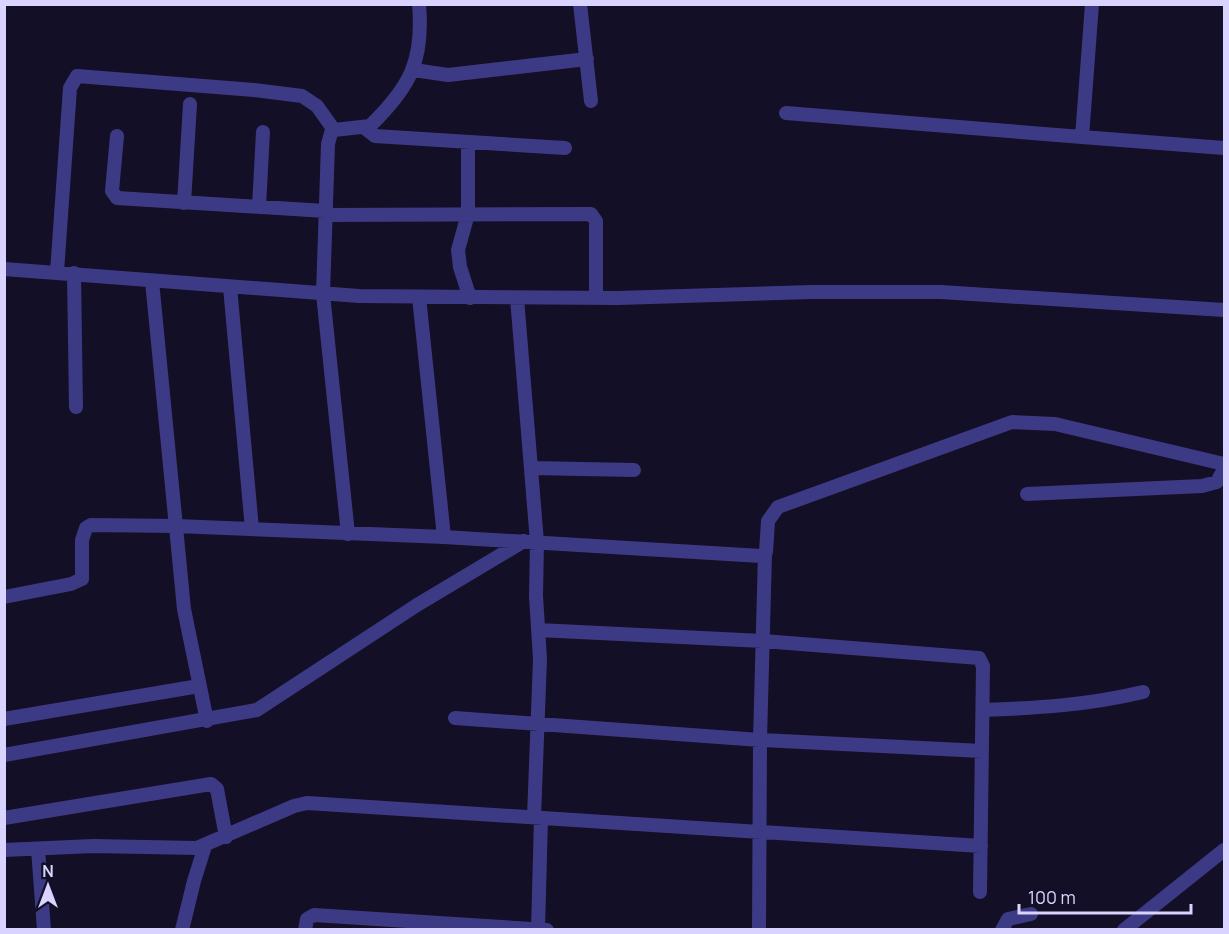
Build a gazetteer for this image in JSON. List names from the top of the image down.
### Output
{
  "scale_bar": "100 m",
  "north": "top"
}
